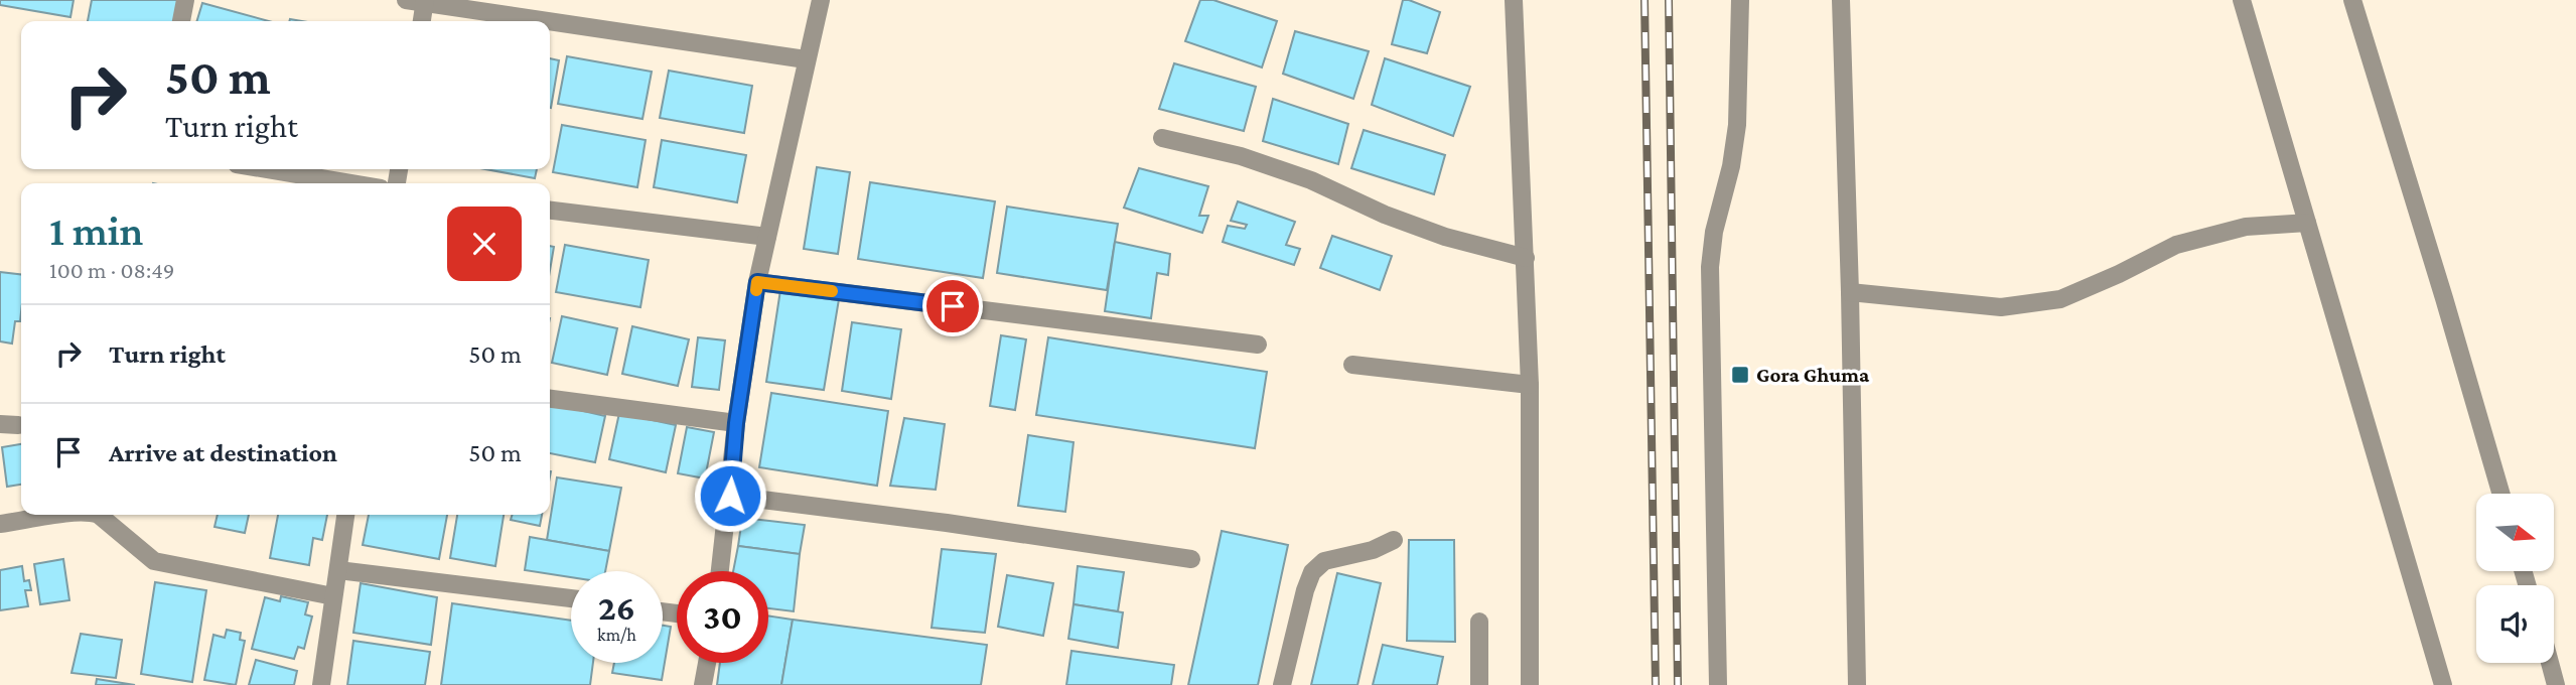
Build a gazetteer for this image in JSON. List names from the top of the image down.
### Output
{
  "places": {
    "transit": ["Gora Ghuma"]
  },
  "north": "right",
  "page": {
    "turn": ["50 m", "Turn right"],
    "heading": ["1 min", "100 m · 08:49"],
    "list": [
      {
        "name": "Turn right",
        "value": "50 m"
      },
      {
        "name": "Arrive at destination",
        "value": "50 m"
      }
    ],
    "speed": "26 km/h",
    "limit": "30"
  }
}
